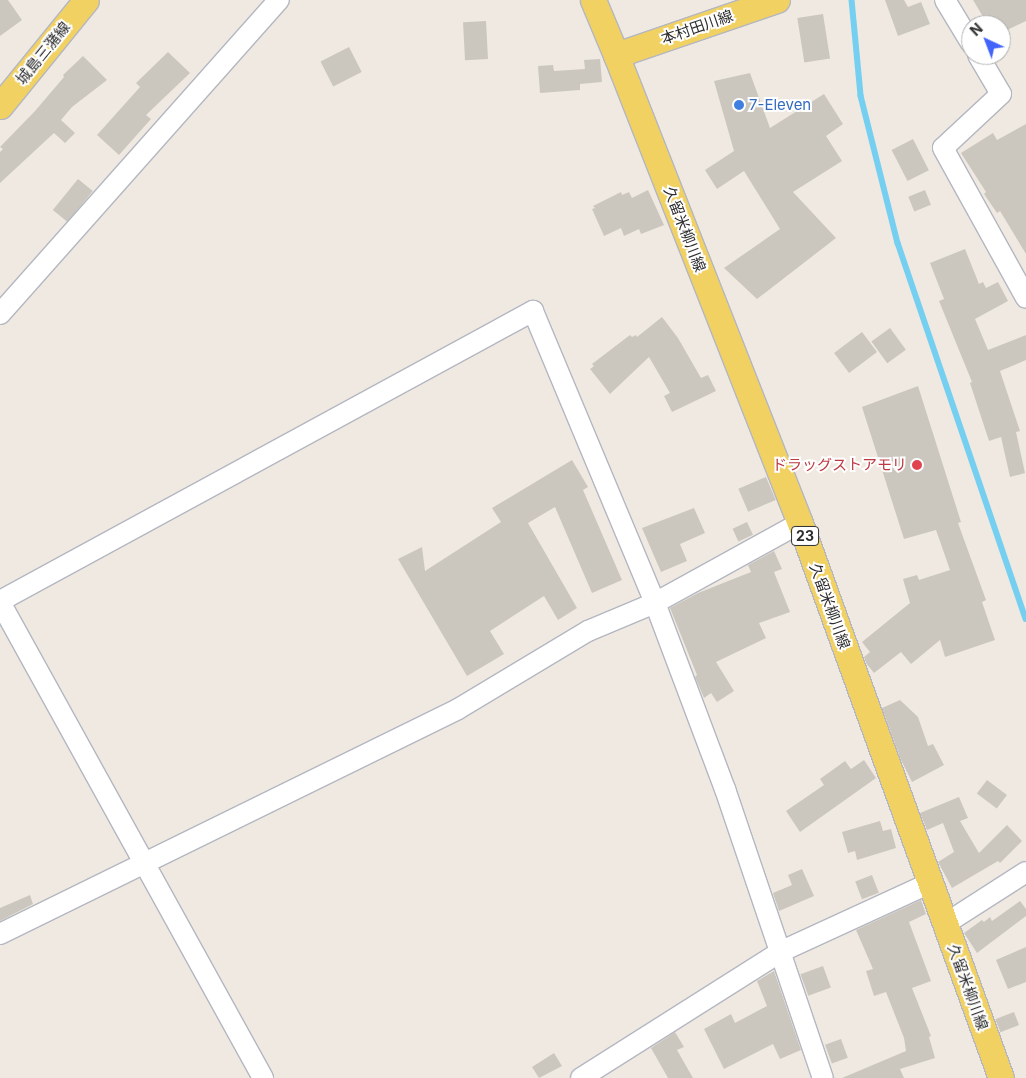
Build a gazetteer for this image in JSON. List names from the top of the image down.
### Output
{
  "streets": {
    "main road": [
      "本村田川線",
      "城島三潴線",
      "久留米柳川線",
      "23"
    ]
  },
  "crossings": [
    ["本村田川線", "久留米柳川線"]
  ],
  "places": ["7-Eleven", "ドラッグストアモリ"],
  "north": "top left"
}
